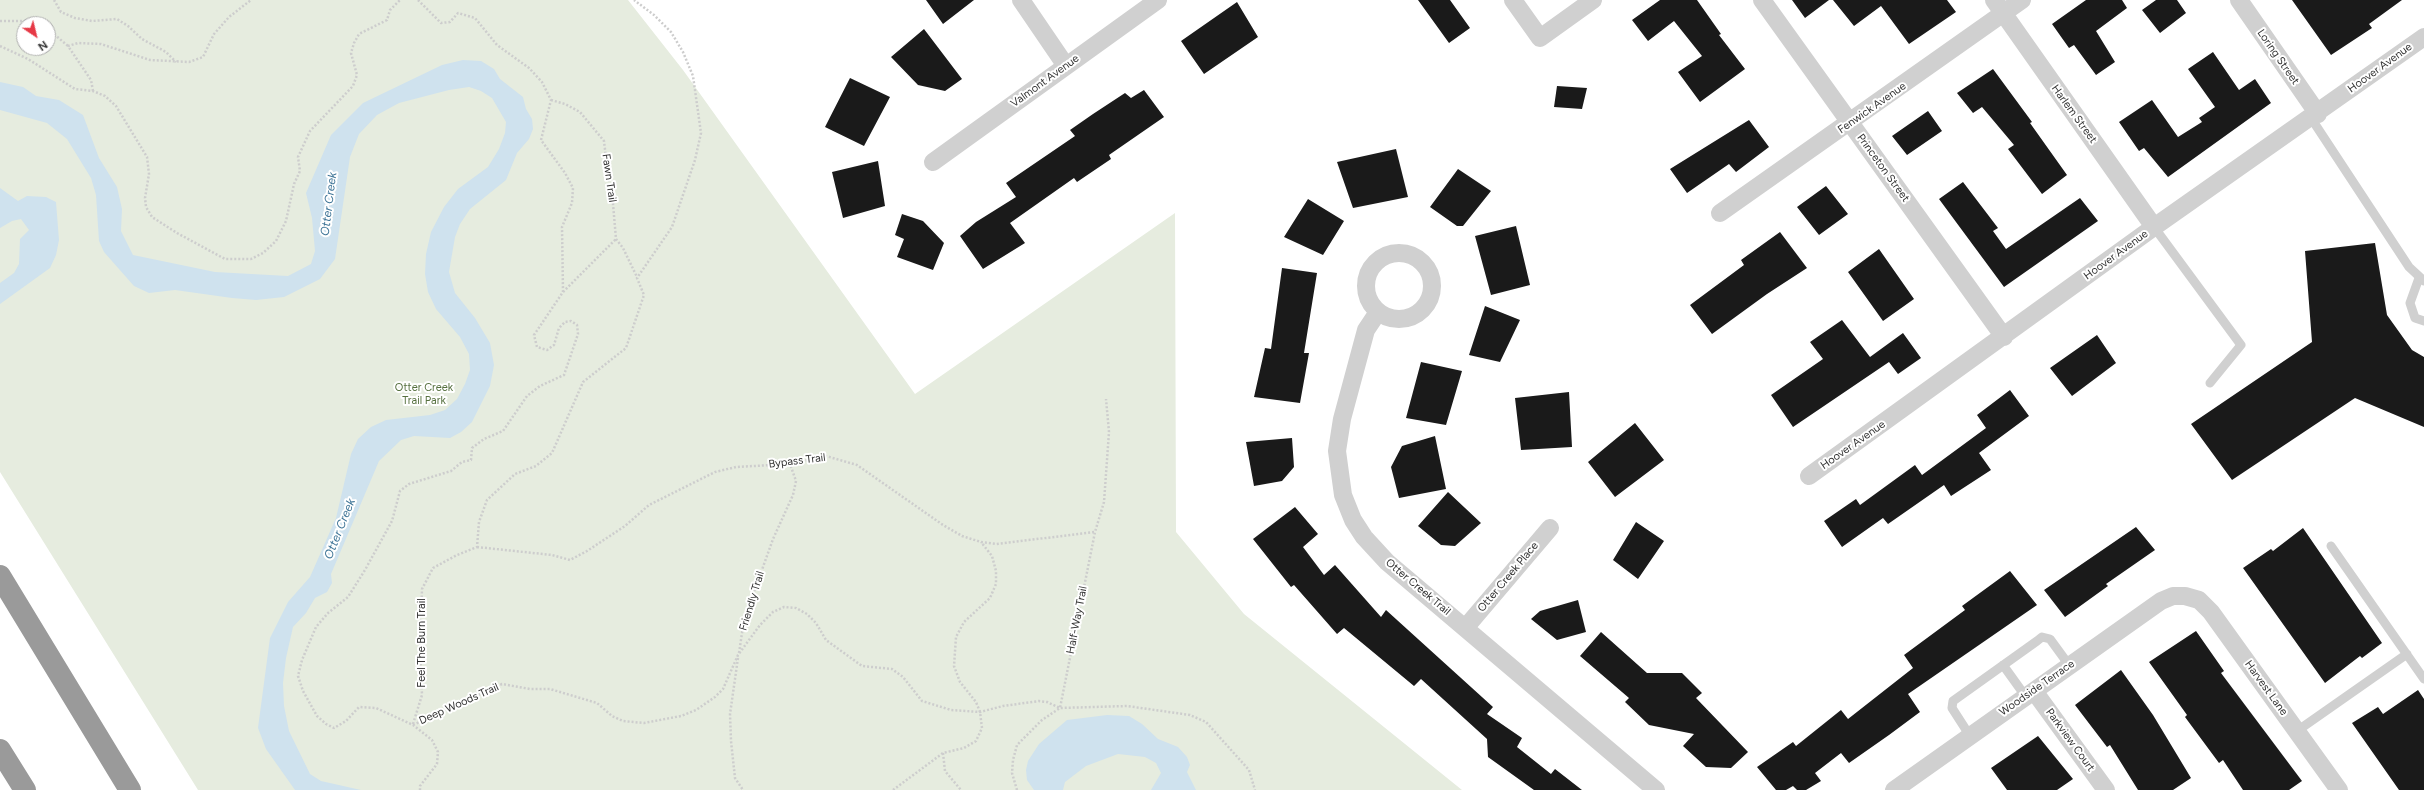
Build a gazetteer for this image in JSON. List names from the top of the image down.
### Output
{
  "streets": {
    "street": [
      "Loring Street",
      "Hoover Avenue",
      "Valmont Avenue",
      "Fenwick Avenue",
      "Harlem Street",
      "Princeton Street",
      "Otter Creek Place",
      "Otter Creek Trail",
      "Woodside Terrace",
      "Harvest Lane",
      "Parkview Court"
    ],
    "path": [
      "Fawn Trail",
      "Bypass Trail",
      "Friendly Trail",
      "Half-Way Trail",
      "Feel The Burn Trail",
      "Deep Woods Trail"
    ]
  },
  "crossings": [
    ["Loring Street", "Hoover Avenue"],
    ["Hoover Avenue", "Harlem Street"],
    ["Hoover Avenue", "Princeton Street"],
    ["Fenwick Avenue", "Harlem Street"],
    ["Fenwick Avenue", "Princeton Street"],
    ["Bypass Trail", "Friendly Trail"],
    ["Bypass Trail", "Half-Way Trail"],
    ["Bypass Trail", "Feel The Burn Trail"],
    ["Otter Creek Place", "Otter Creek Trail"],
    ["Friendly Trail", "Deep Woods Trail"],
    ["Half-Way Trail", "Deep Woods Trail"],
    ["Feel The Burn Trail", "Deep Woods Trail"],
    ["Woodside Terrace", "Harvest Lane"],
    ["Woodside Terrace", "Parkview Court"]
  ],
  "water": ["Otter Creek"],
  "parks": ["Otter Creek Trail Park"],
  "north": "bottom right"
}
